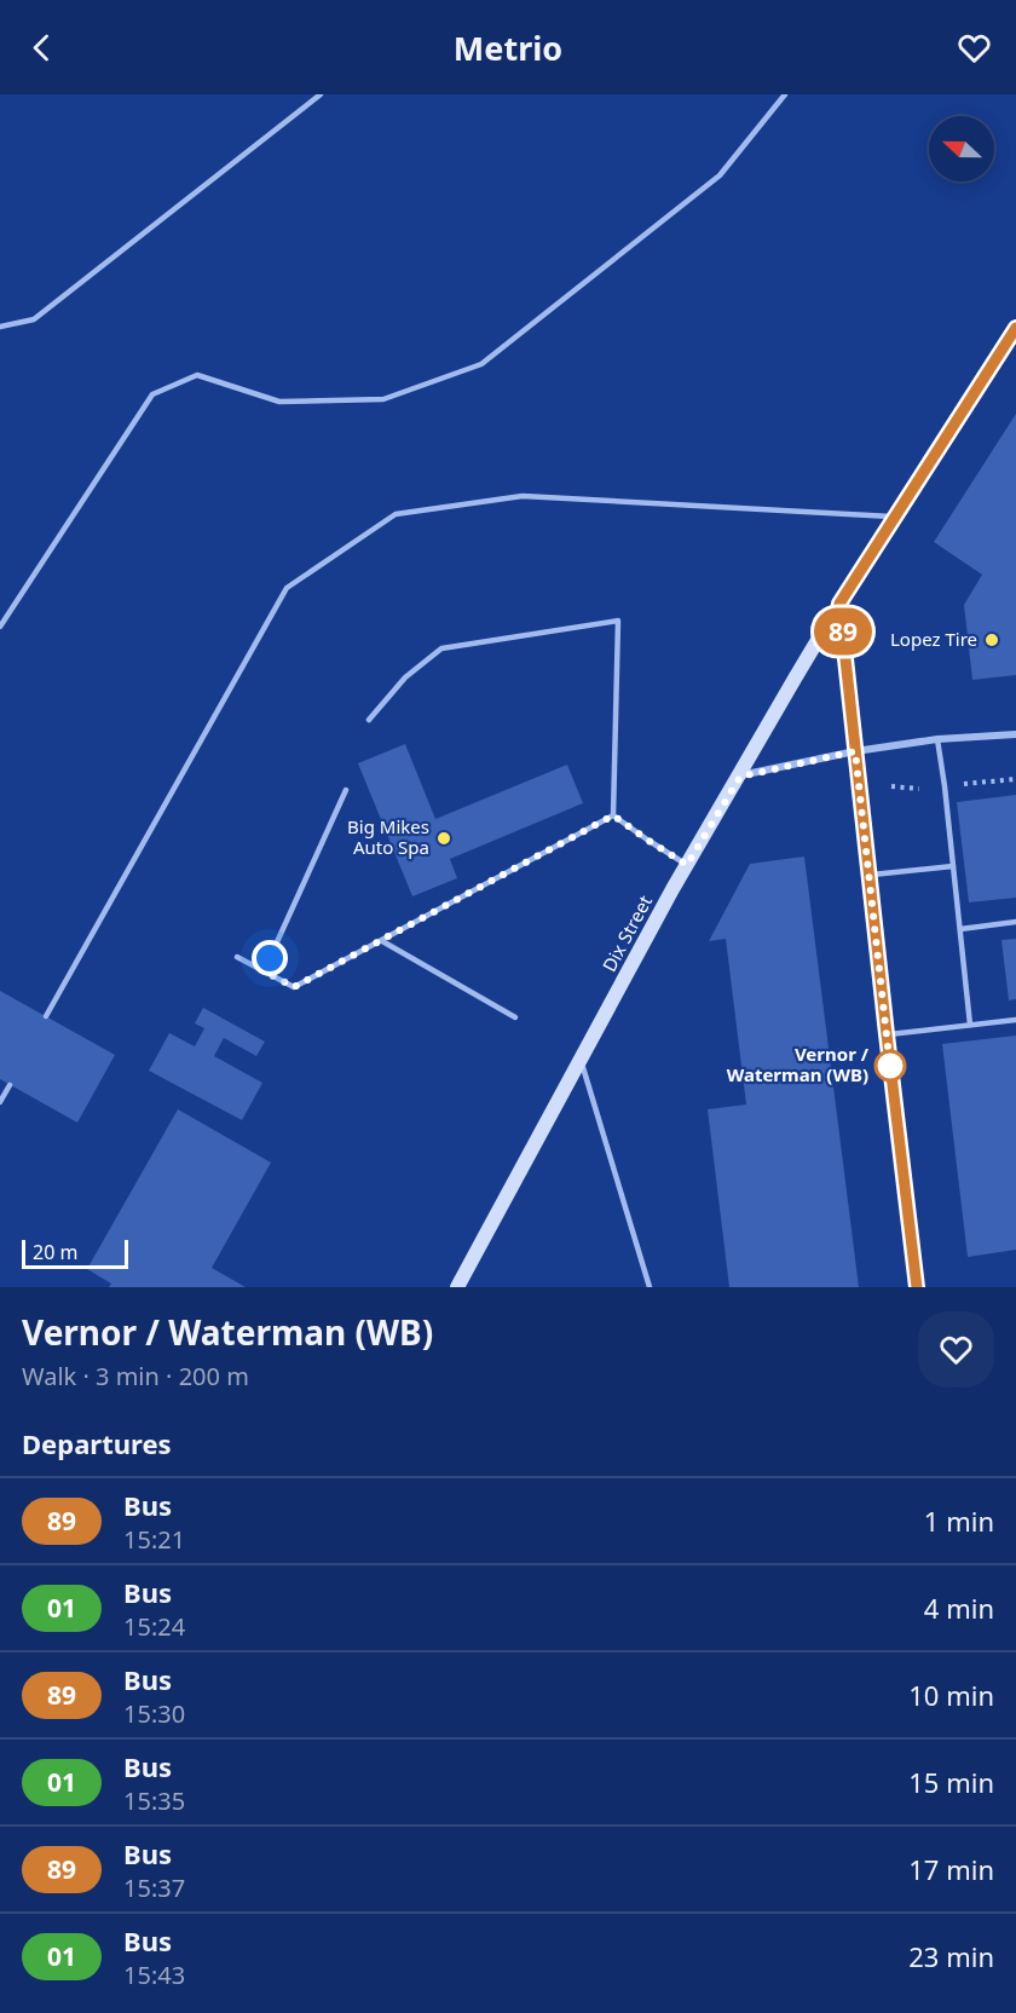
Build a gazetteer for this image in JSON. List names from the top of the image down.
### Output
{
  "streets": {
    "street": ["Dix Street"]
  },
  "places": ["Lopez Tire", "Big Mikes Auto Spa", "Vernor / Waterman (WB)"],
  "lines": ["bus line 89"],
  "scale_bar": "20 m",
  "north": "left",
  "page": {
    "header": "Metrio",
    "on_map": "89",
    "scale": "20 m",
    "heading": [
      ["Vernor / Waterman (WB)", "Walk · 3 min · 200 m"],
      "Departures"
    ],
    "list": [
      {
        "mark": "89",
        "name": "Bus",
        "note": "15:21",
        "value": "1 min"
      },
      {
        "mark": "01",
        "name": "Bus",
        "note": "15:24",
        "value": "4 min"
      },
      {
        "mark": "89",
        "name": "Bus",
        "note": "15:30",
        "value": "10 min"
      },
      {
        "mark": "01",
        "name": "Bus",
        "note": "15:35",
        "value": "15 min"
      },
      {
        "mark": "89",
        "name": "Bus",
        "note": "15:37",
        "value": "17 min"
      },
      {
        "mark": "01",
        "name": "Bus",
        "note": "15:43",
        "value": "23 min"
      }
    ]
  }
}
